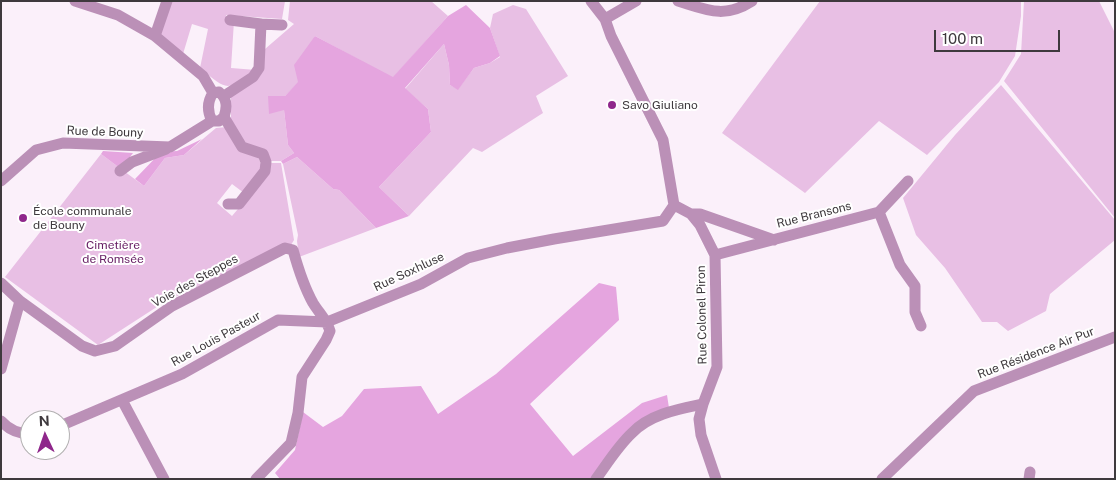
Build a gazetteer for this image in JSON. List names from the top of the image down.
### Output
{
  "streets": {
    "street": [
      "Rue de Bouny",
      "Rue Bransons",
      "Rue Soxhluse",
      "Voie des Steppes",
      "Rue Colonel Piron",
      "Rue Louis Pasteur",
      "Rue Résidence Air Pur"
    ]
  },
  "crossings": [
    ["Rue Bransons", "Rue Colonel Piron"],
    ["Rue Soxhluse", "Voie des Steppes"],
    ["Rue Soxhluse", "Rue Colonel Piron"],
    ["Rue Soxhluse", "Rue Louis Pasteur"],
    ["Voie des Steppes", "Rue Louis Pasteur"]
  ],
  "parks": ["Cimetière de Romsée"],
  "places": ["Savo Giuliano", "École communale de Bouny"],
  "scale_bar": "100 m",
  "north": "top"
}
